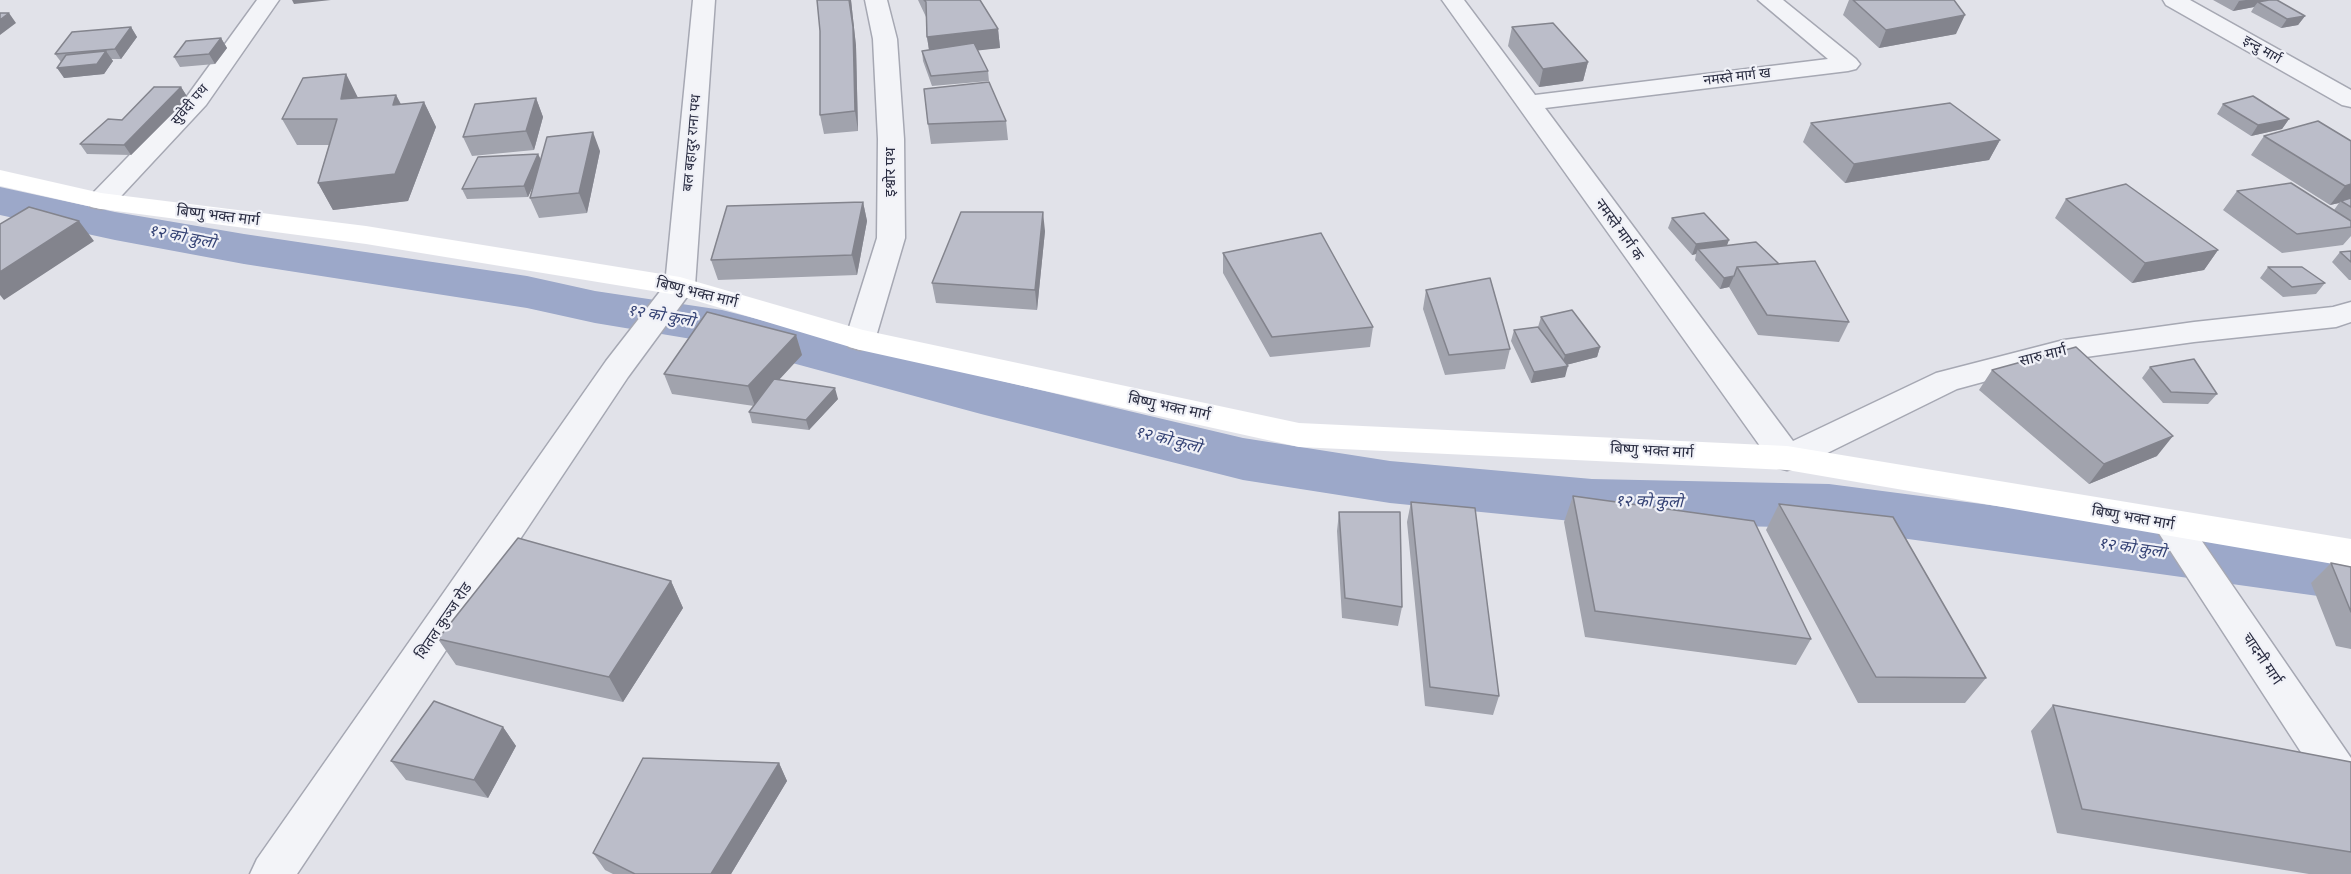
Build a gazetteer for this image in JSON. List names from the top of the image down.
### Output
{
  "streets": {
    "street": [
      "इन्दु मार्ग",
      "नमस्ते मार्ग ख",
      "सुवेदी पथ",
      "बल बहादुर राना पथ",
      "इश्वोर पथ",
      "बिष्णु भक्त मार्ग",
      "नमस्ते मार्ग क",
      "सारु मार्ग",
      "शितल कुञ्ज रोड",
      "चादनी मार्ग"
    ]
  },
  "crossings": [
    ["नमस्ते मार्ग ख", "नमस्ते मार्ग क"],
    ["सुवेदी पथ", "बिष्णु भक्त मार्ग"],
    ["बल बहादुर राना पथ", "बिष्णु भक्त मार्ग"],
    ["बल बहादुर राना पथ", "शितल कुञ्ज रोड"],
    ["इश्वोर पथ", "बिष्णु भक्त मार्ग"],
    ["बिष्णु भक्त मार्ग", "नमस्ते मार्ग क"],
    ["बिष्णु भक्त मार्ग", "सारु मार्ग"],
    ["बिष्णु भक्त मार्ग", "शितल कुञ्ज रोड"],
    ["बिष्णु भक्त मार्ग", "चादनी मार्ग"],
    ["नमस्ते मार्ग क", "सारु मार्ग"]
  ],
  "water": ["१२ को कुलो"]
}
